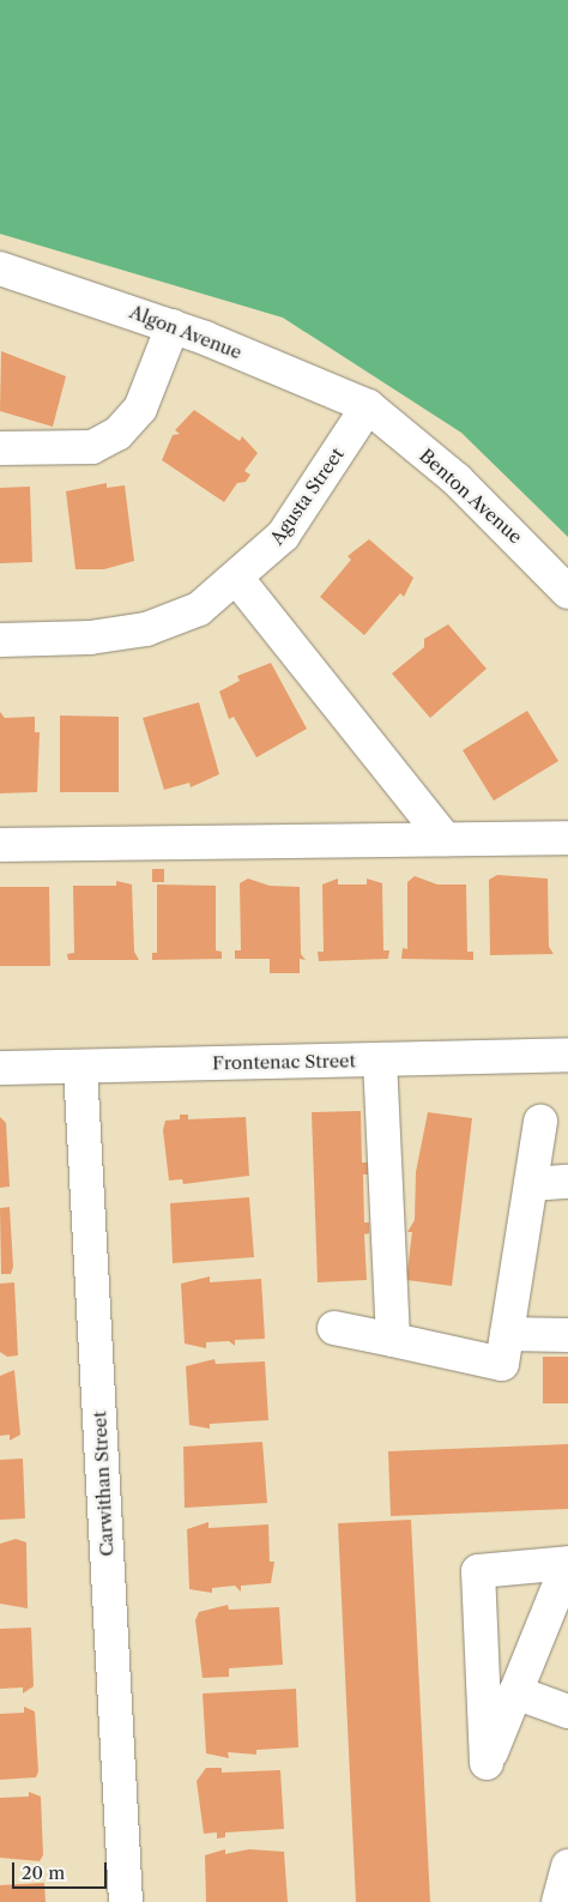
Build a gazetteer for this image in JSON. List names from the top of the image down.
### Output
{
  "streets": {
    "street": [
      "Algon Avenue",
      "Agusta Street",
      "Benton Avenue",
      "Frontenac Street",
      "Carwithan Street"
    ]
  },
  "crossings": [
    ["Algon Avenue", "Agusta Street"],
    ["Algon Avenue", "Benton Avenue"],
    ["Agusta Street", "Benton Avenue"],
    ["Frontenac Street", "Carwithan Street"]
  ],
  "scale_bar": "20 m"
}
